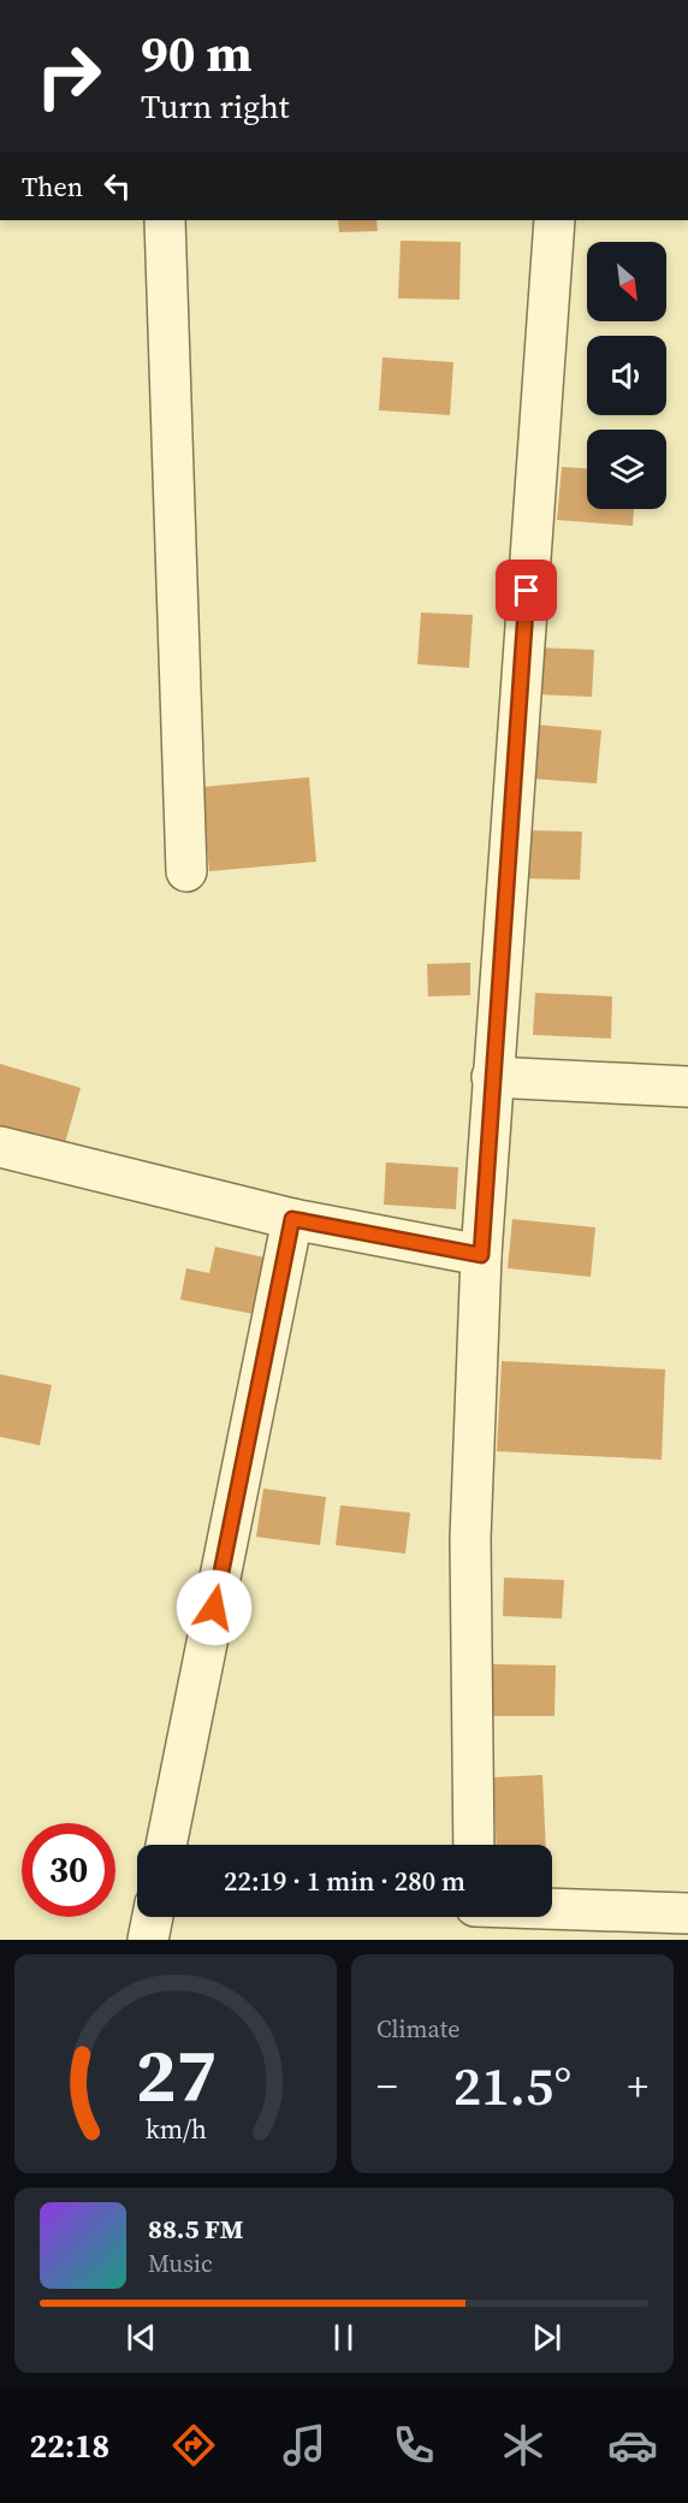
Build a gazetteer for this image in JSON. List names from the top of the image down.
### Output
{
  "north": "bottom right",
  "page": {
    "turn": ["90 m", "Turn right"],
    "then": "Then",
    "limit": "30",
    "trip": "22:19 · 1 min · 280 m",
    "tile": "Climate",
    "heat": ["−", "21.5°", "+"],
    "song": ["88.5 FM", "Music"],
    "tabs": "22:18",
    "gauge": ["27", "km/h"]
  }
}
